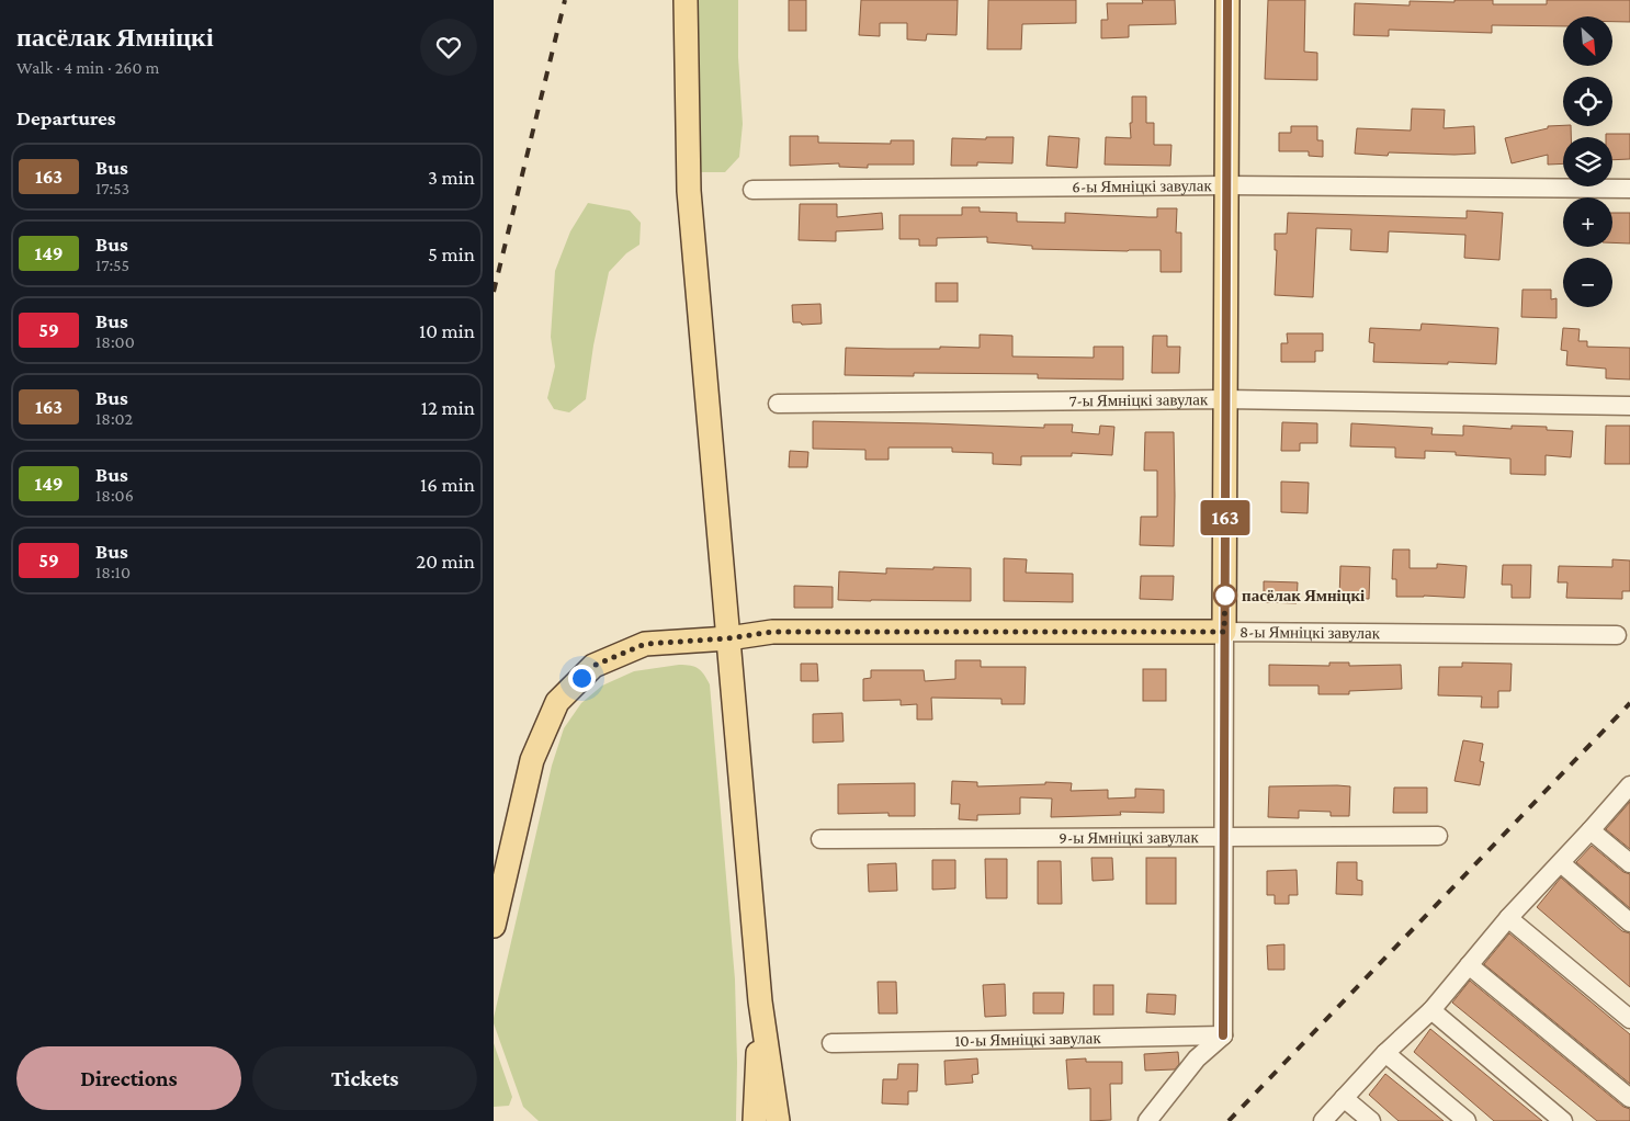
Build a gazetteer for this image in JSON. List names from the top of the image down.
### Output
{
  "streets": {
    "main road": ["8-ы Ямніцкі завулак"],
    "street": [
      "6-ы Ямніцкі завулак",
      "7-ы Ямніцкі завулак",
      "9-ы Ямніцкі завулак",
      "10-ы Ямніцкі завулак"
    ]
  },
  "places": ["пасёлак Ямніцкі"],
  "lines": ["bus line 163"],
  "north": "bottom right",
  "page": {
    "heading": [
      ["пасёлак Ямніцкі", "Walk · 4 min · 260 m"],
      "Departures"
    ],
    "on_map": "163",
    "map_buttons": ["+", "−"],
    "list": [
      {
        "mark": "163",
        "name": "Bus",
        "note": "17:53",
        "value": "3 min"
      },
      {
        "mark": "149",
        "name": "Bus",
        "note": "17:55",
        "value": "5 min"
      },
      {
        "mark": "59",
        "name": "Bus",
        "note": "18:00",
        "value": "10 min"
      },
      {
        "mark": "163",
        "name": "Bus",
        "note": "18:02",
        "value": "12 min"
      },
      {
        "mark": "149",
        "name": "Bus",
        "note": "18:06",
        "value": "16 min"
      },
      {
        "mark": "59",
        "name": "Bus",
        "note": "18:10",
        "value": "20 min"
      }
    ],
    "buttons": ["Directions", "Tickets"]
  }
}
